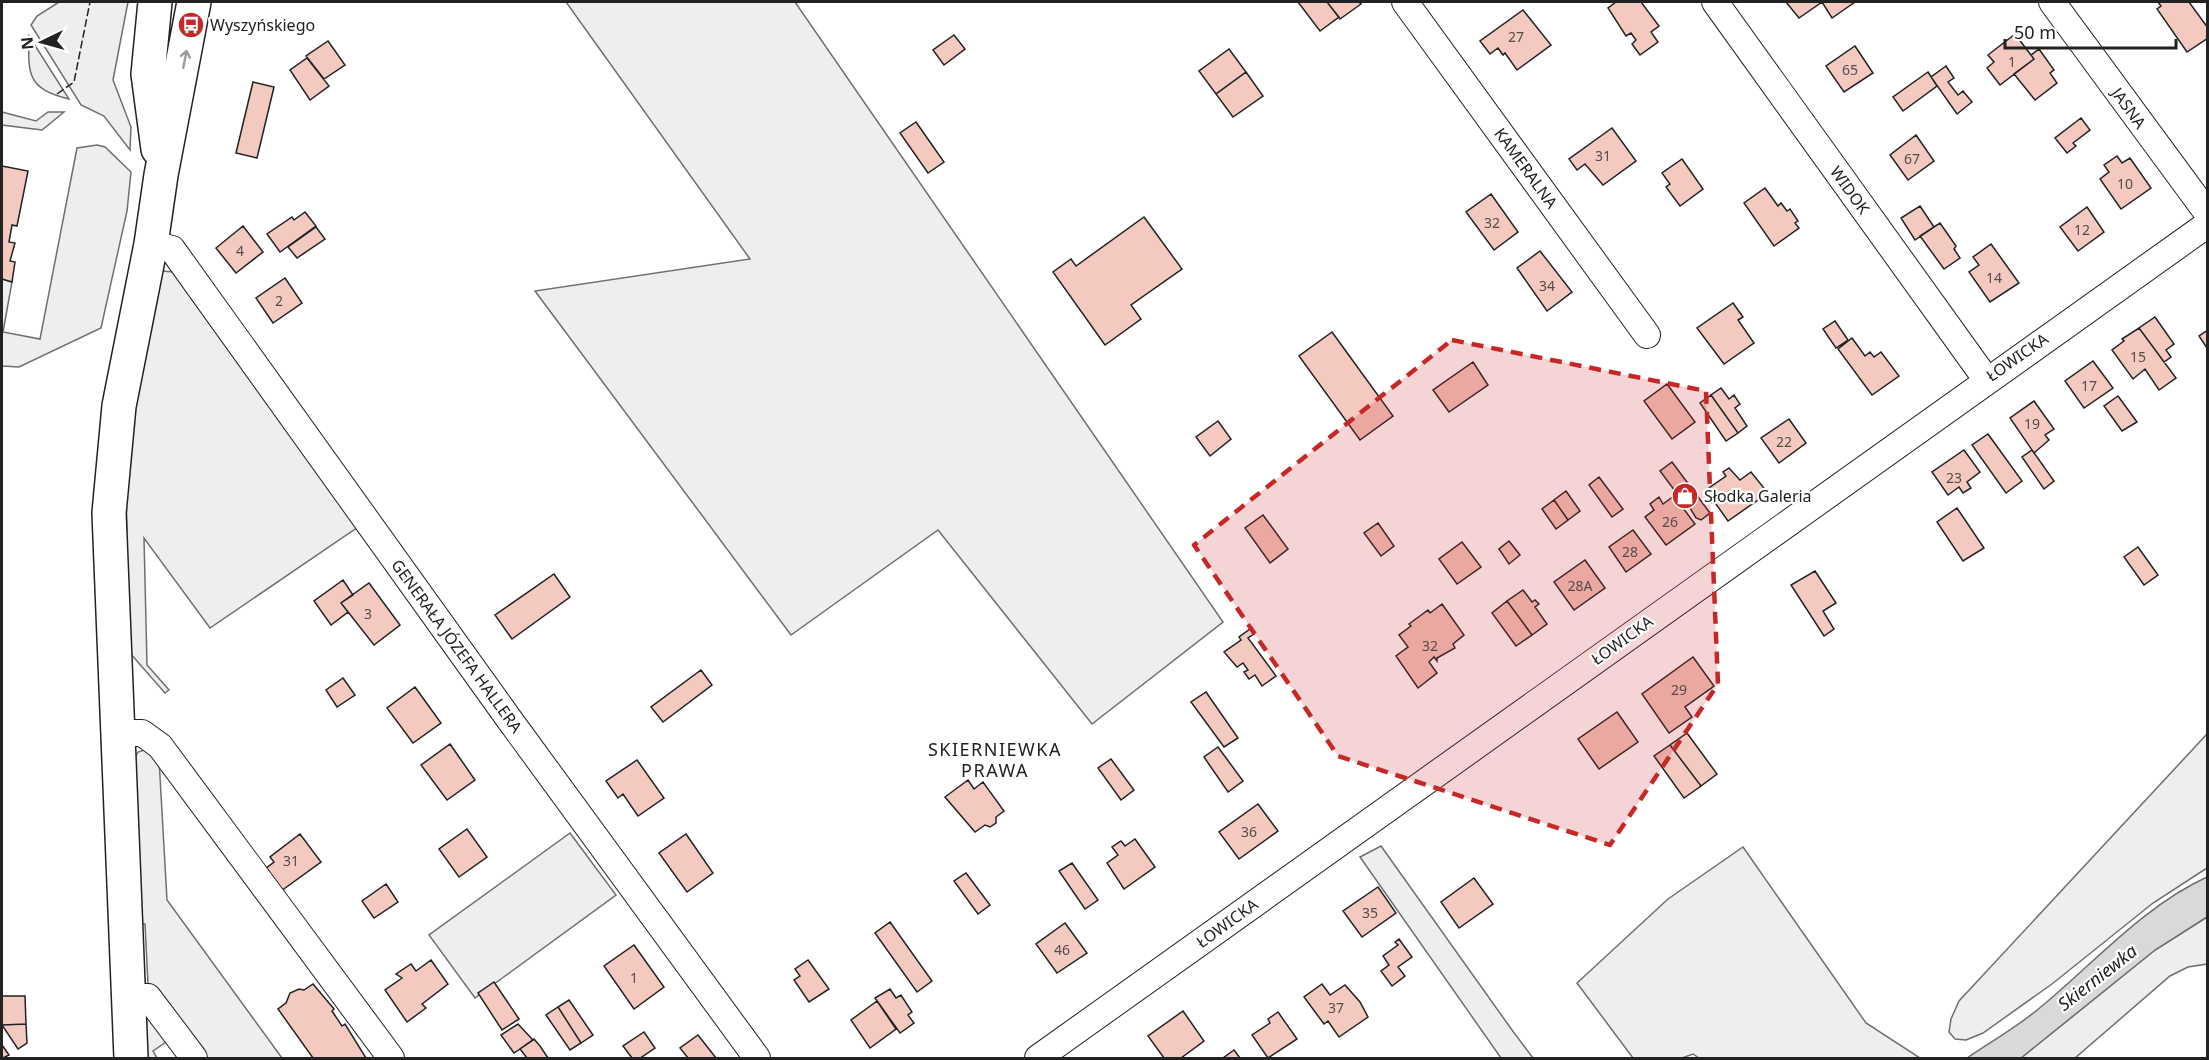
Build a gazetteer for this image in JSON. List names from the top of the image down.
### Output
{
  "streets": {
    "street": [
      "JASNA",
      "KAMERALNA",
      "WIDOK",
      "ŁOWICKA",
      "GENERAŁA JÓZEFA HALLERA"
    ]
  },
  "crossings": [
    ["WIDOK", "ŁOWICKA"]
  ],
  "districts": ["SKIERNIEWKA PRAWA"],
  "water": ["Skierniewka"],
  "places": {
    "bus stop": ["Wyszyńskiego"],
    "shop": ["Słodka Galeria"]
  },
  "house_numbers": [
    "27",
    "1",
    "65",
    "31",
    "67",
    "10",
    "32",
    "12",
    "4",
    "14",
    "34",
    "2",
    "15",
    "17",
    "19",
    "22",
    "23",
    "26",
    "28",
    "28A",
    "3",
    "32",
    "29",
    "36",
    "31",
    "35",
    "46",
    "1",
    "37"
  ],
  "scale_bar": "50 m",
  "north": "left"
}
